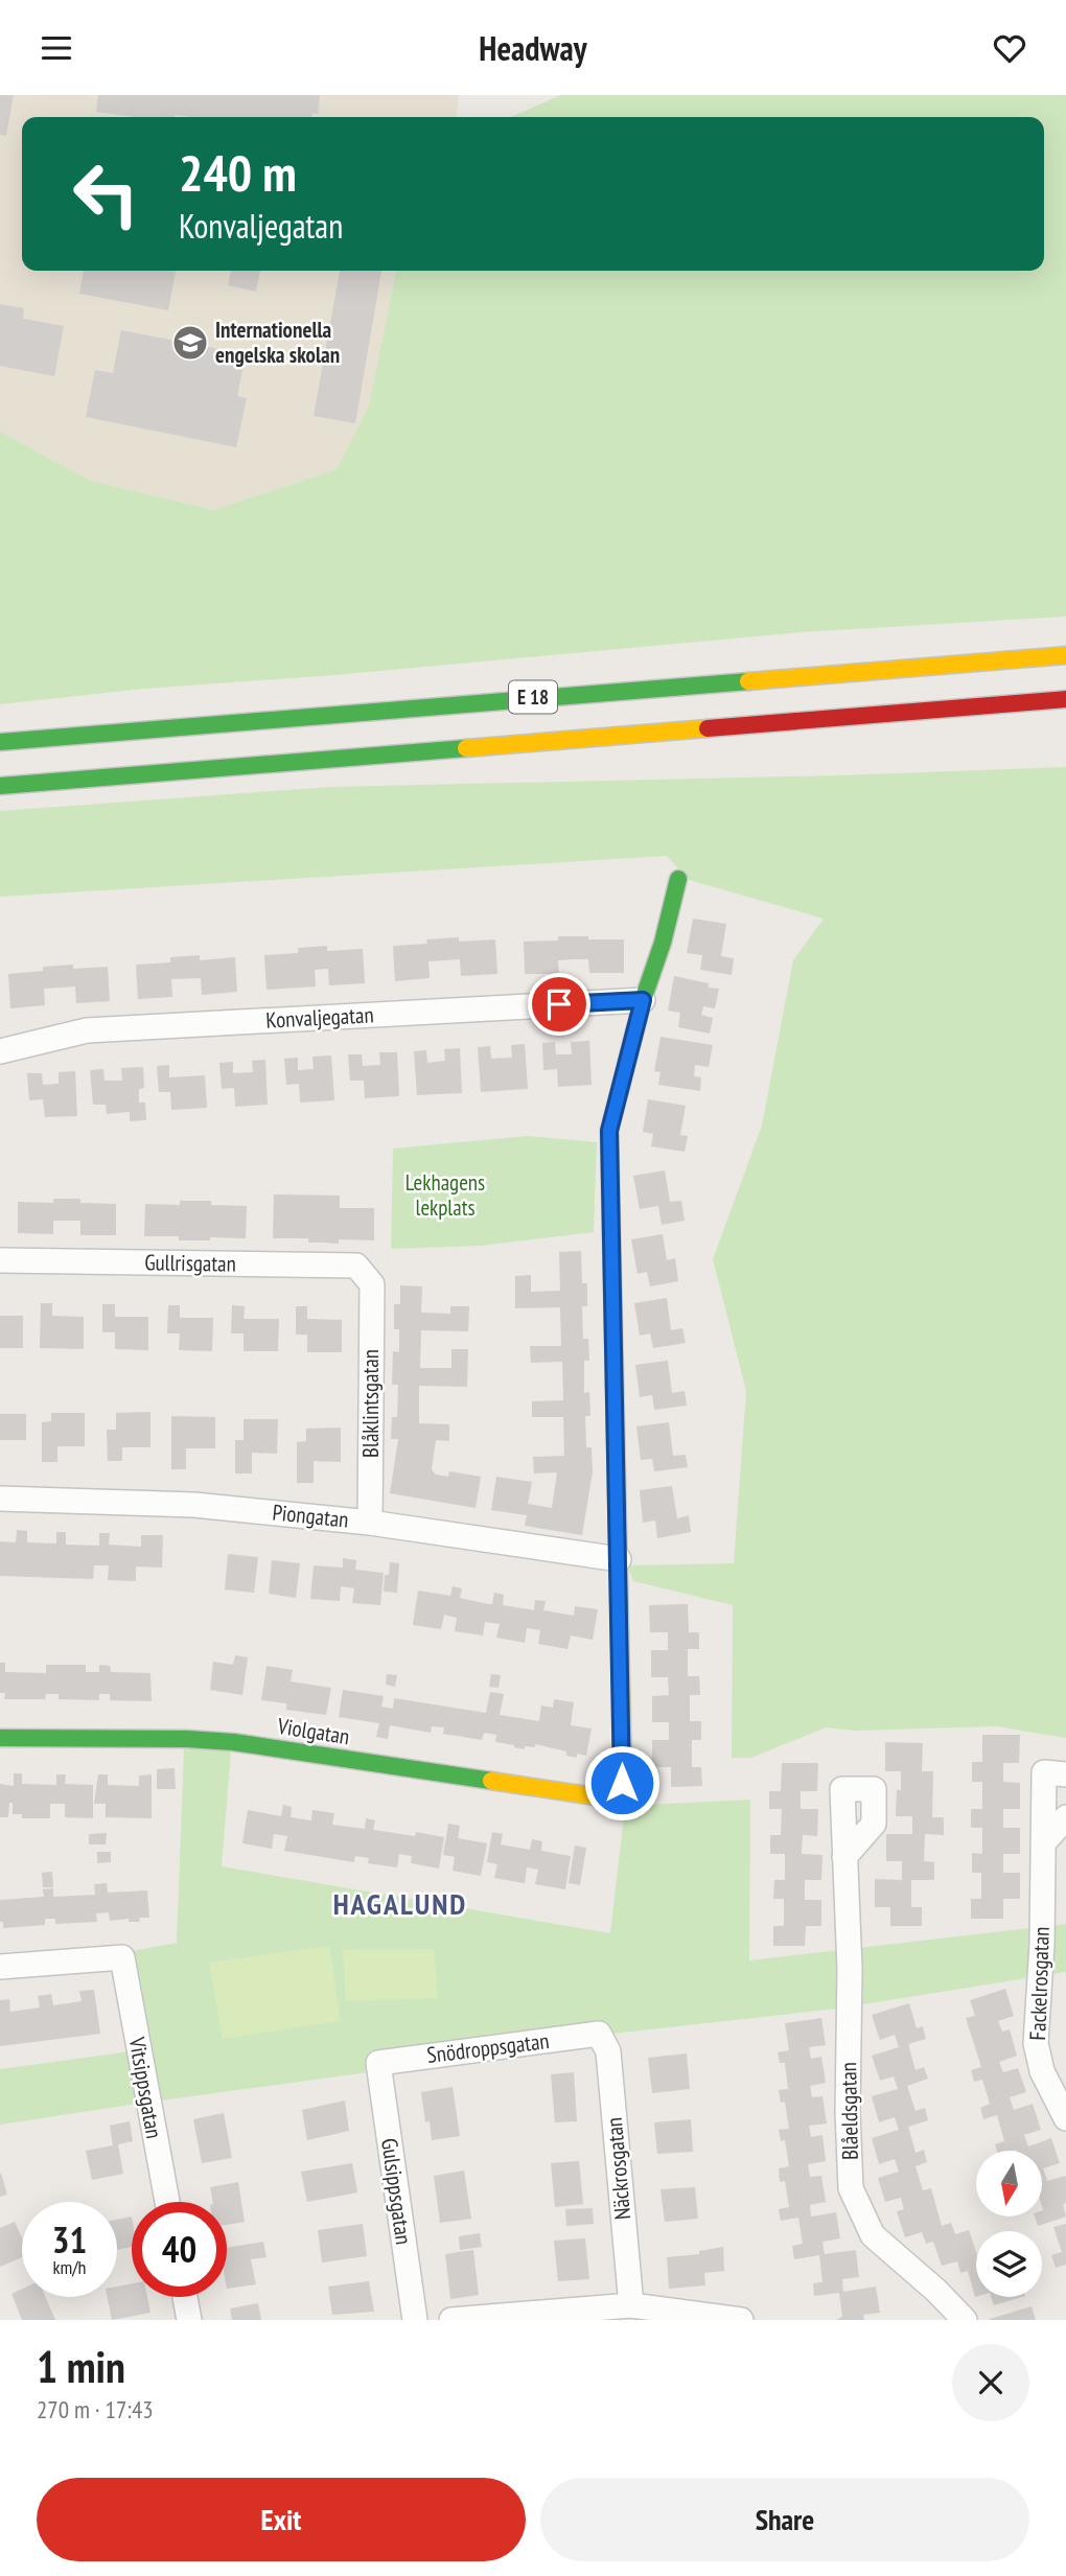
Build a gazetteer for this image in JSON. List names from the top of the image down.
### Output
{
  "streets": {
    "main road": ["E 18", "Violgatan"],
    "street": [
      "Konvaljegatan",
      "Gullrisgatan",
      "Blåklintsgatan",
      "Piongatan",
      "Fackelrosgatan",
      "Snödroppsgatan",
      "Vitsippsgatan",
      "Blåeldsgatan",
      "Näckrosgatan",
      "Gulsippsgatan"
    ]
  },
  "crossings": [
    ["Gullrisgatan", "Blåklintsgatan"],
    ["Blåklintsgatan", "Piongatan"],
    ["Piongatan", "Violgatan"],
    ["Snödroppsgatan", "Näckrosgatan"],
    ["Snödroppsgatan", "Gulsippsgatan"]
  ],
  "districts": ["HAGALUND"],
  "parks": ["Lekhagens lekplats"],
  "places": {
    "school or university": ["Internationella engelska skolan"]
  },
  "north": "bottom",
  "page": {
    "header": "Headway",
    "turn": ["240 m", "Konvaljegatan"],
    "speed": "31 km/h",
    "limit": "40",
    "heading": ["1 min", "270 m · 17:43"],
    "buttons": ["Exit", "Share"]
  }
}
